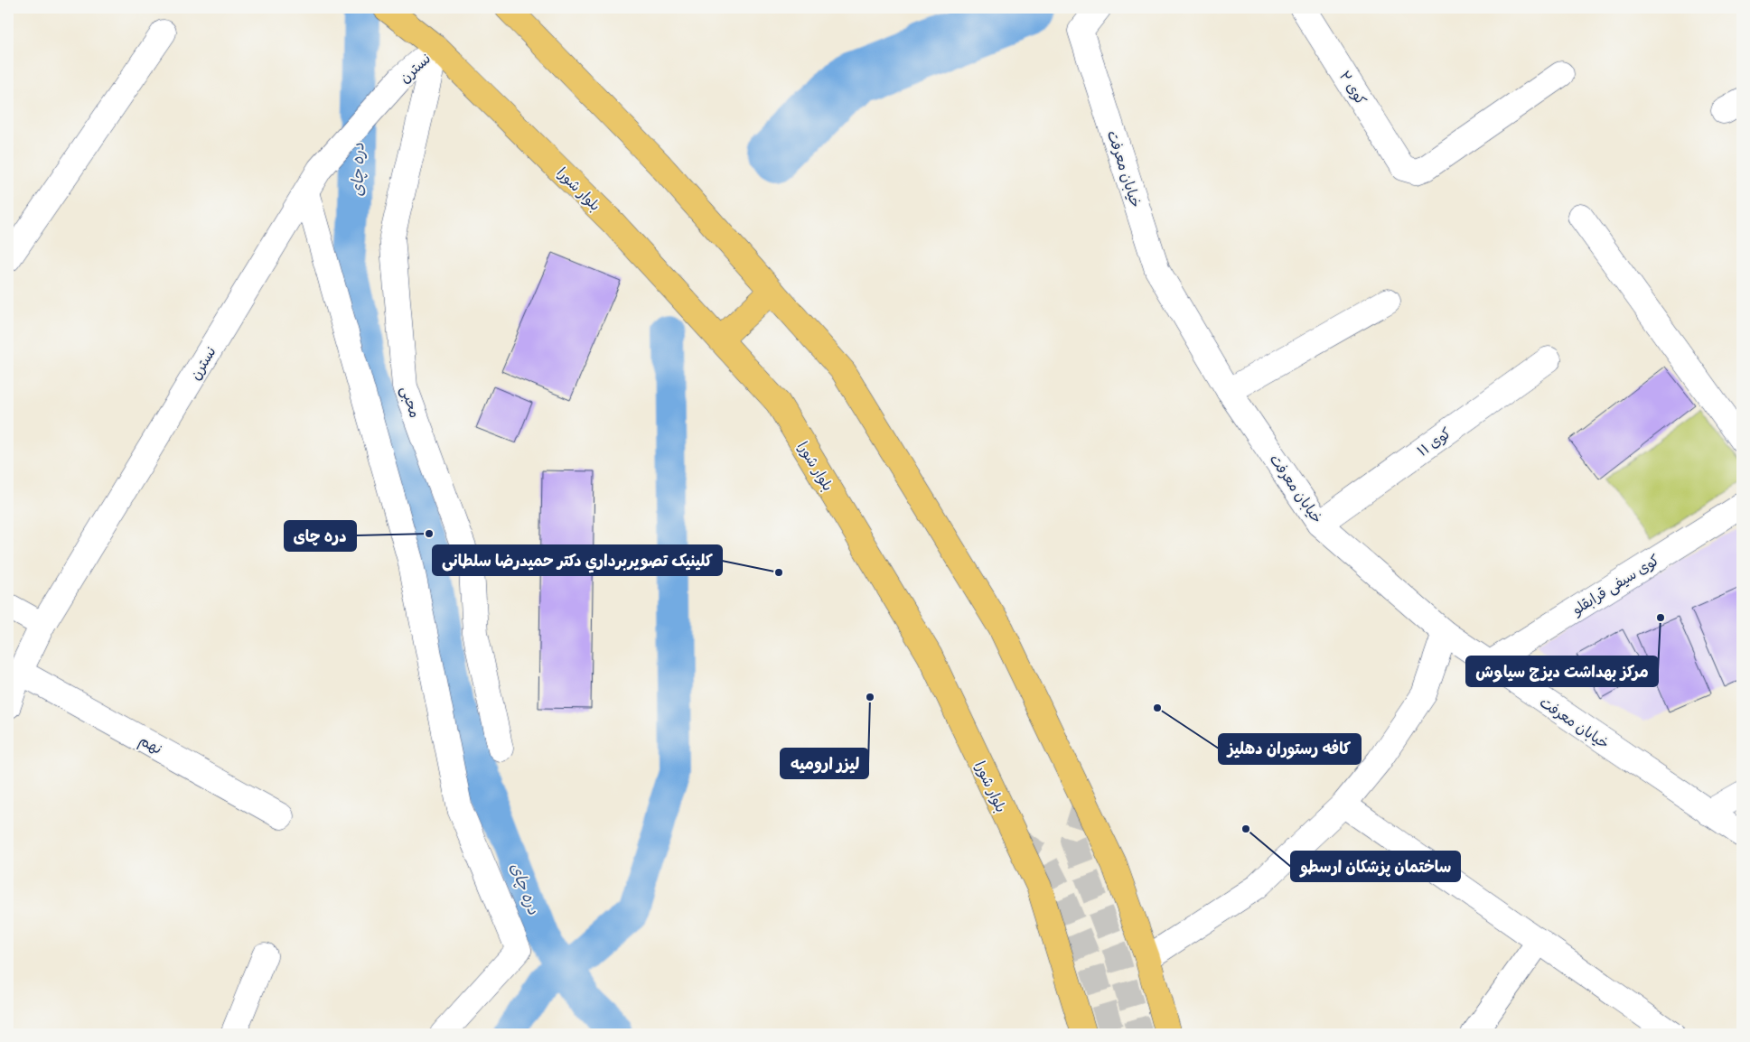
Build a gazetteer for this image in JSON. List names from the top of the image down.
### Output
{
  "streets": {
    "main road": ["بلوار شورا"],
    "street": [
      "نسترن",
      "کوی ۲",
      "خیابان معرفت",
      "محبی",
      "کوی ۱۱",
      "کوی سیفی قرابقلو",
      "نهم"
    ]
  },
  "crossings": [
    ["نسترن", "بلوار شورا"],
    ["نسترن", "محبی"],
    ["نسترن", "نهم"],
    ["خیابان معرفت", "کوی ۱۱"],
    ["خیابان معرفت", "کوی سیفی قرابقلو"],
    ["بلوار شورا", "محبی"]
  ],
  "water": ["دره چای"],
  "places": [
    "دره چای",
    "کلینیک تصويربرداري دکتر حمیدرضا سلطانی",
    "مرکز بهداشت دیزج سیاوش",
    "لیزر ارومیه",
    "کافه رستوران دهلیز",
    "ساختمان پزشکان ارسطو"
  ]
}
